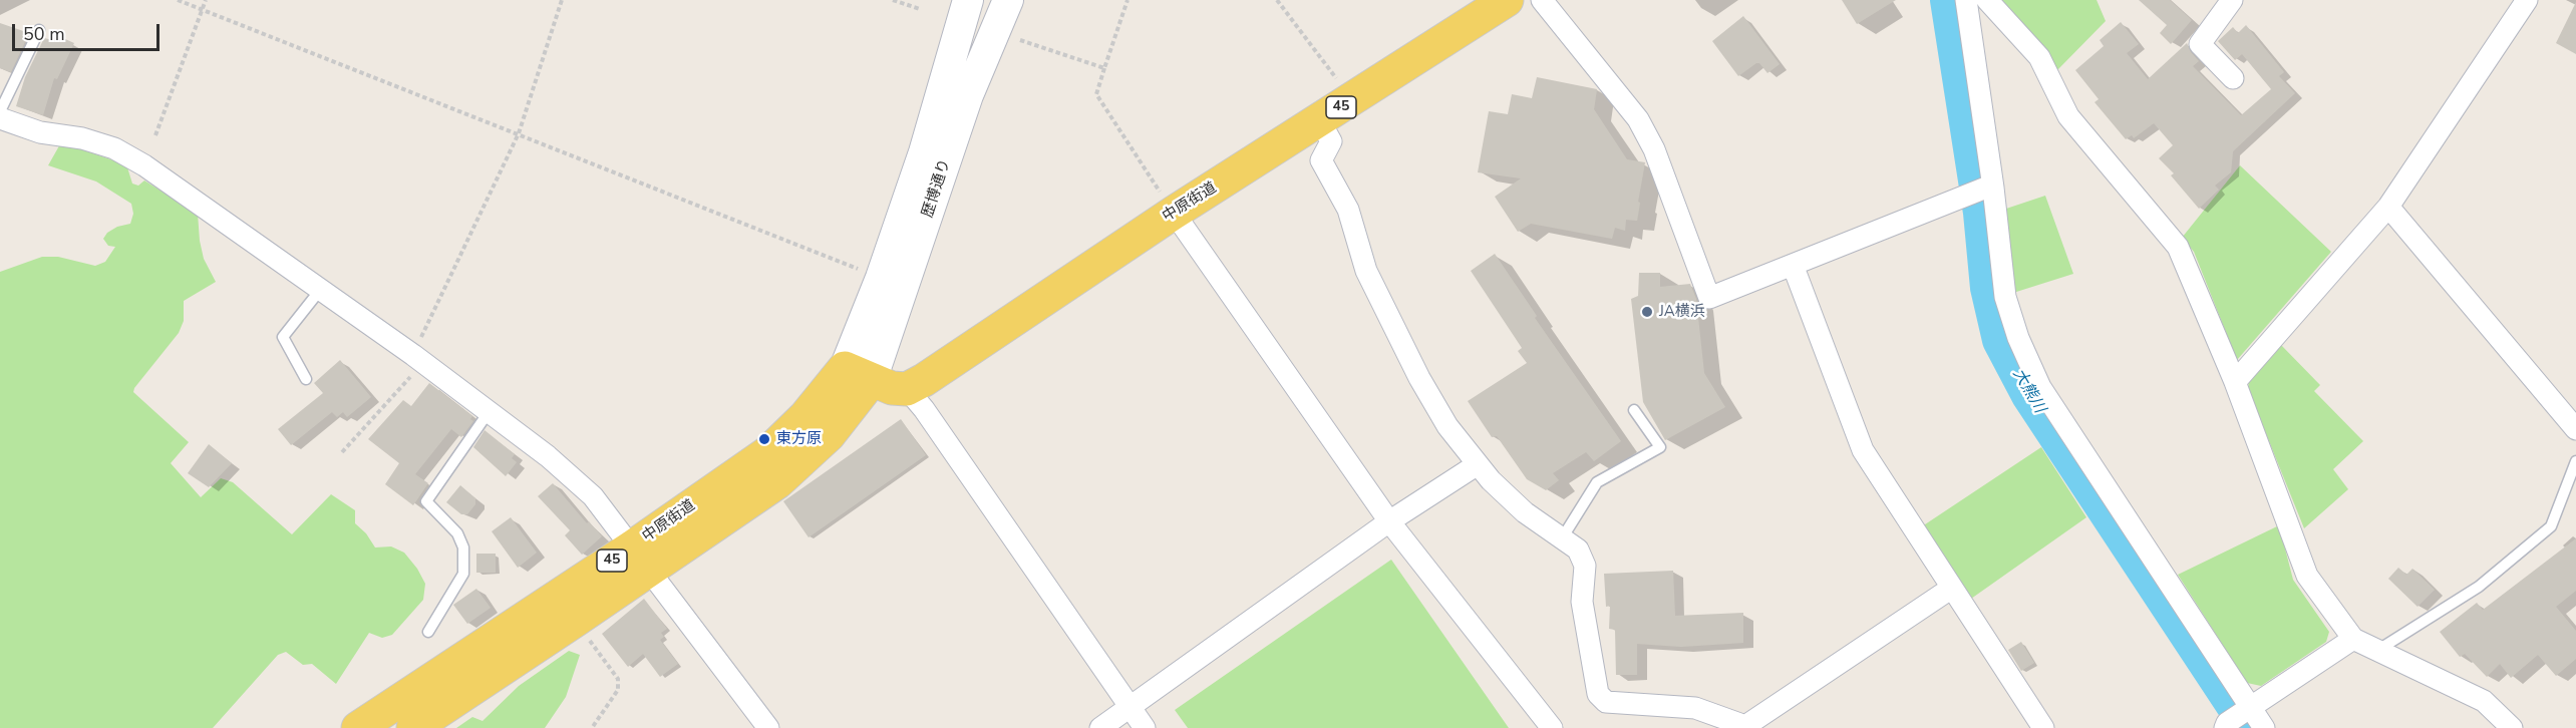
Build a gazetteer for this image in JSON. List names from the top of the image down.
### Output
{
  "streets": {
    "main road": ["45", "中原街道"],
    "street": ["歴博通り"]
  },
  "crossings": [
    ["歴博通り", "中原街道"]
  ],
  "water": ["大熊川"],
  "places": ["JA横浜", "東方原"],
  "scale_bar": "50 m"
}
